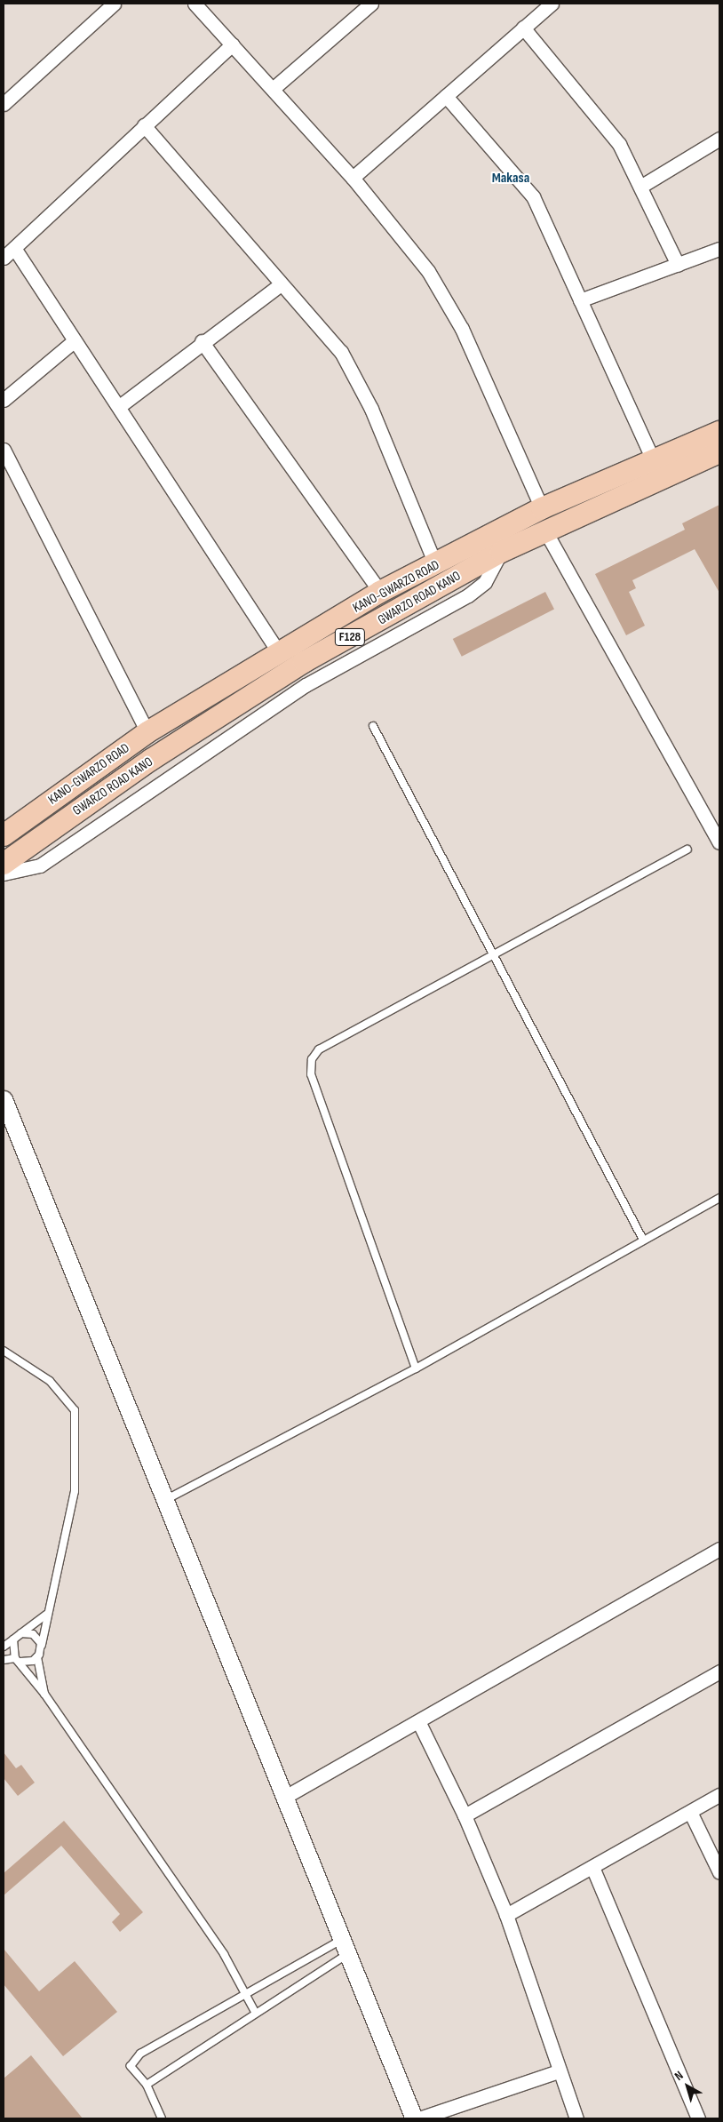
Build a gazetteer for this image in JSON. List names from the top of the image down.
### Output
{
  "streets": {
    "main road": ["KANO-GWARZO ROAD", "GWARZO ROAD KANO", "F128"]
  },
  "districts": ["Makasa"],
  "north": "top left"
}
